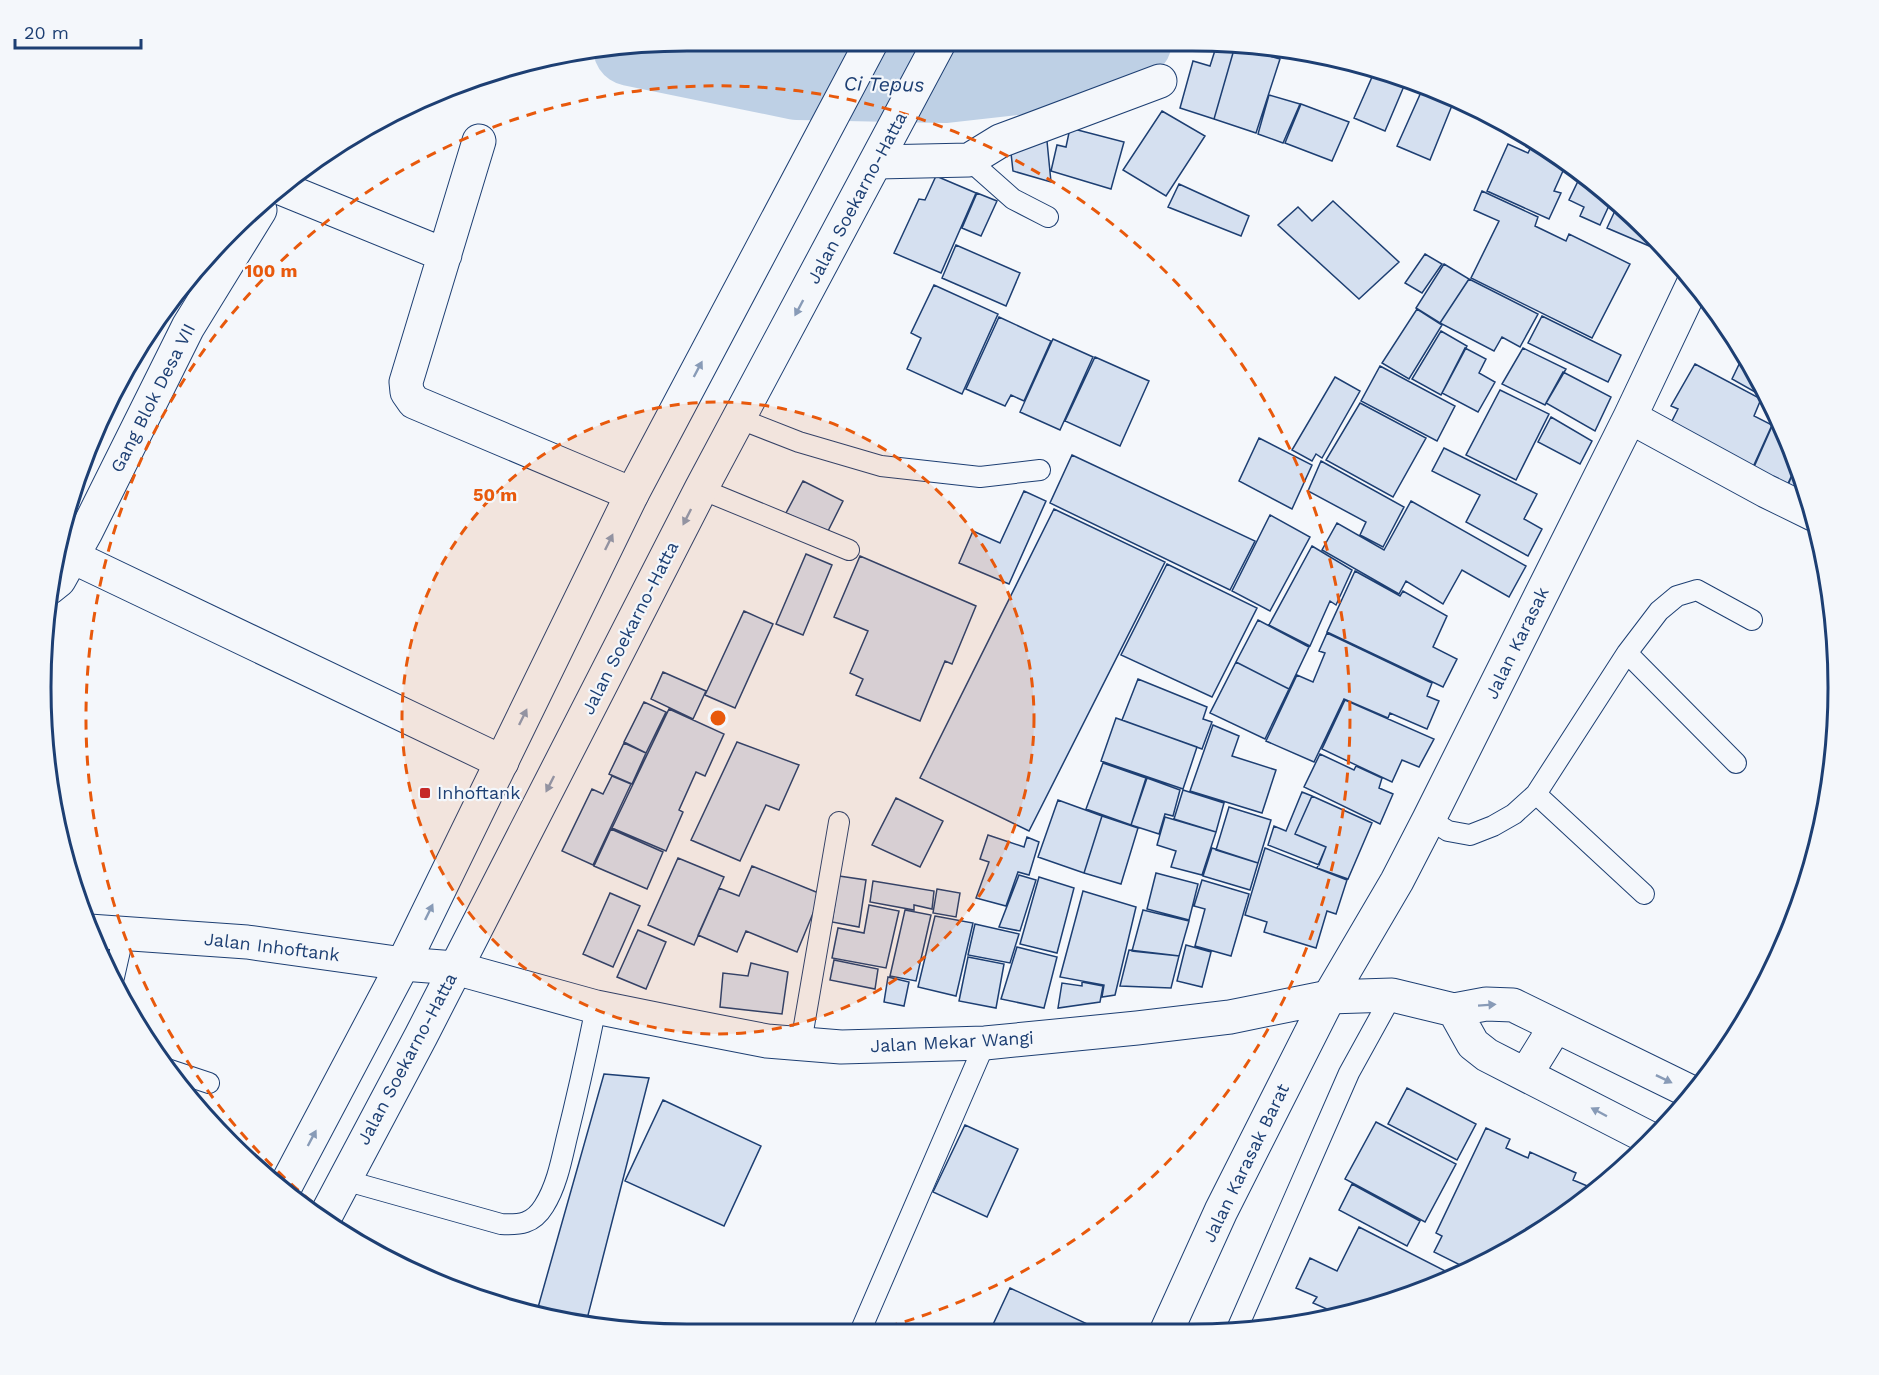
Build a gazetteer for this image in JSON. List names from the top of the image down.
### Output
{
  "streets": {
    "main road": [
      "Jalan Soekarno-Hatta",
      "Gang Blok Desa VII",
      "Jalan Karasak",
      "Jalan Inhoftank",
      "Jalan Mekar Wangi",
      "Jalan Karasak Barat"
    ]
  },
  "crossings": [
    ["Jalan Soekarno-Hatta", "Jalan Inhoftank"],
    ["Jalan Soekarno-Hatta", "Jalan Mekar Wangi"],
    ["Jalan Karasak", "Jalan Mekar Wangi"],
    ["Jalan Karasak", "Jalan Karasak Barat"],
    ["Jalan Inhoftank", "Jalan Mekar Wangi"],
    ["Jalan Mekar Wangi", "Jalan Karasak Barat"]
  ],
  "water": ["Ci Tepus"],
  "places": {
    "transit": ["Inhoftank"]
  },
  "scale_bar": "20 m",
  "rings": ["100 m", "50 m"]
}
